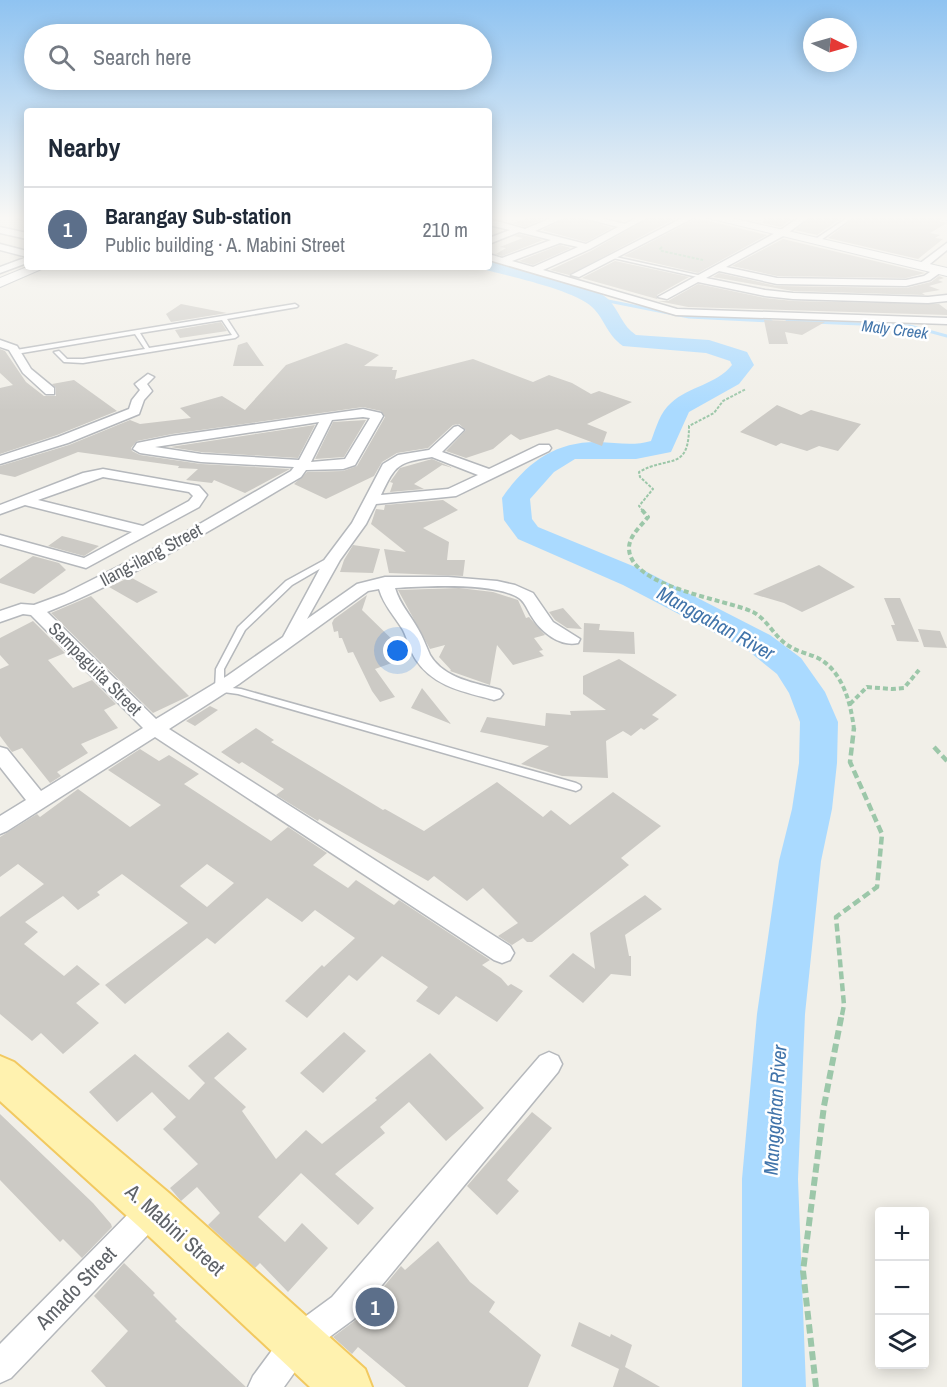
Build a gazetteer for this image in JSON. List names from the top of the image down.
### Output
{
  "streets": {
    "main road": ["A. Mabini Street"],
    "street": ["Ilang-ilang Street", "Sampaguita Street", "Amado Street"]
  },
  "crossings": [
    ["Ilang-ilang Street", "Sampaguita Street"],
    ["A. Mabini Street", "Amado Street"]
  ],
  "water": ["Maly Creek", "Manggahan River"],
  "north": "right",
  "page": {
    "search": "Search here",
    "heading": "Nearby",
    "list": [
      {
        "mark": "1",
        "name": "Barangay Sub-station",
        "note": "Public building · A. Mabini Street",
        "value": "210 m"
      }
    ],
    "map_buttons": ["+", "−"],
    "pins": "1"
  }
}
